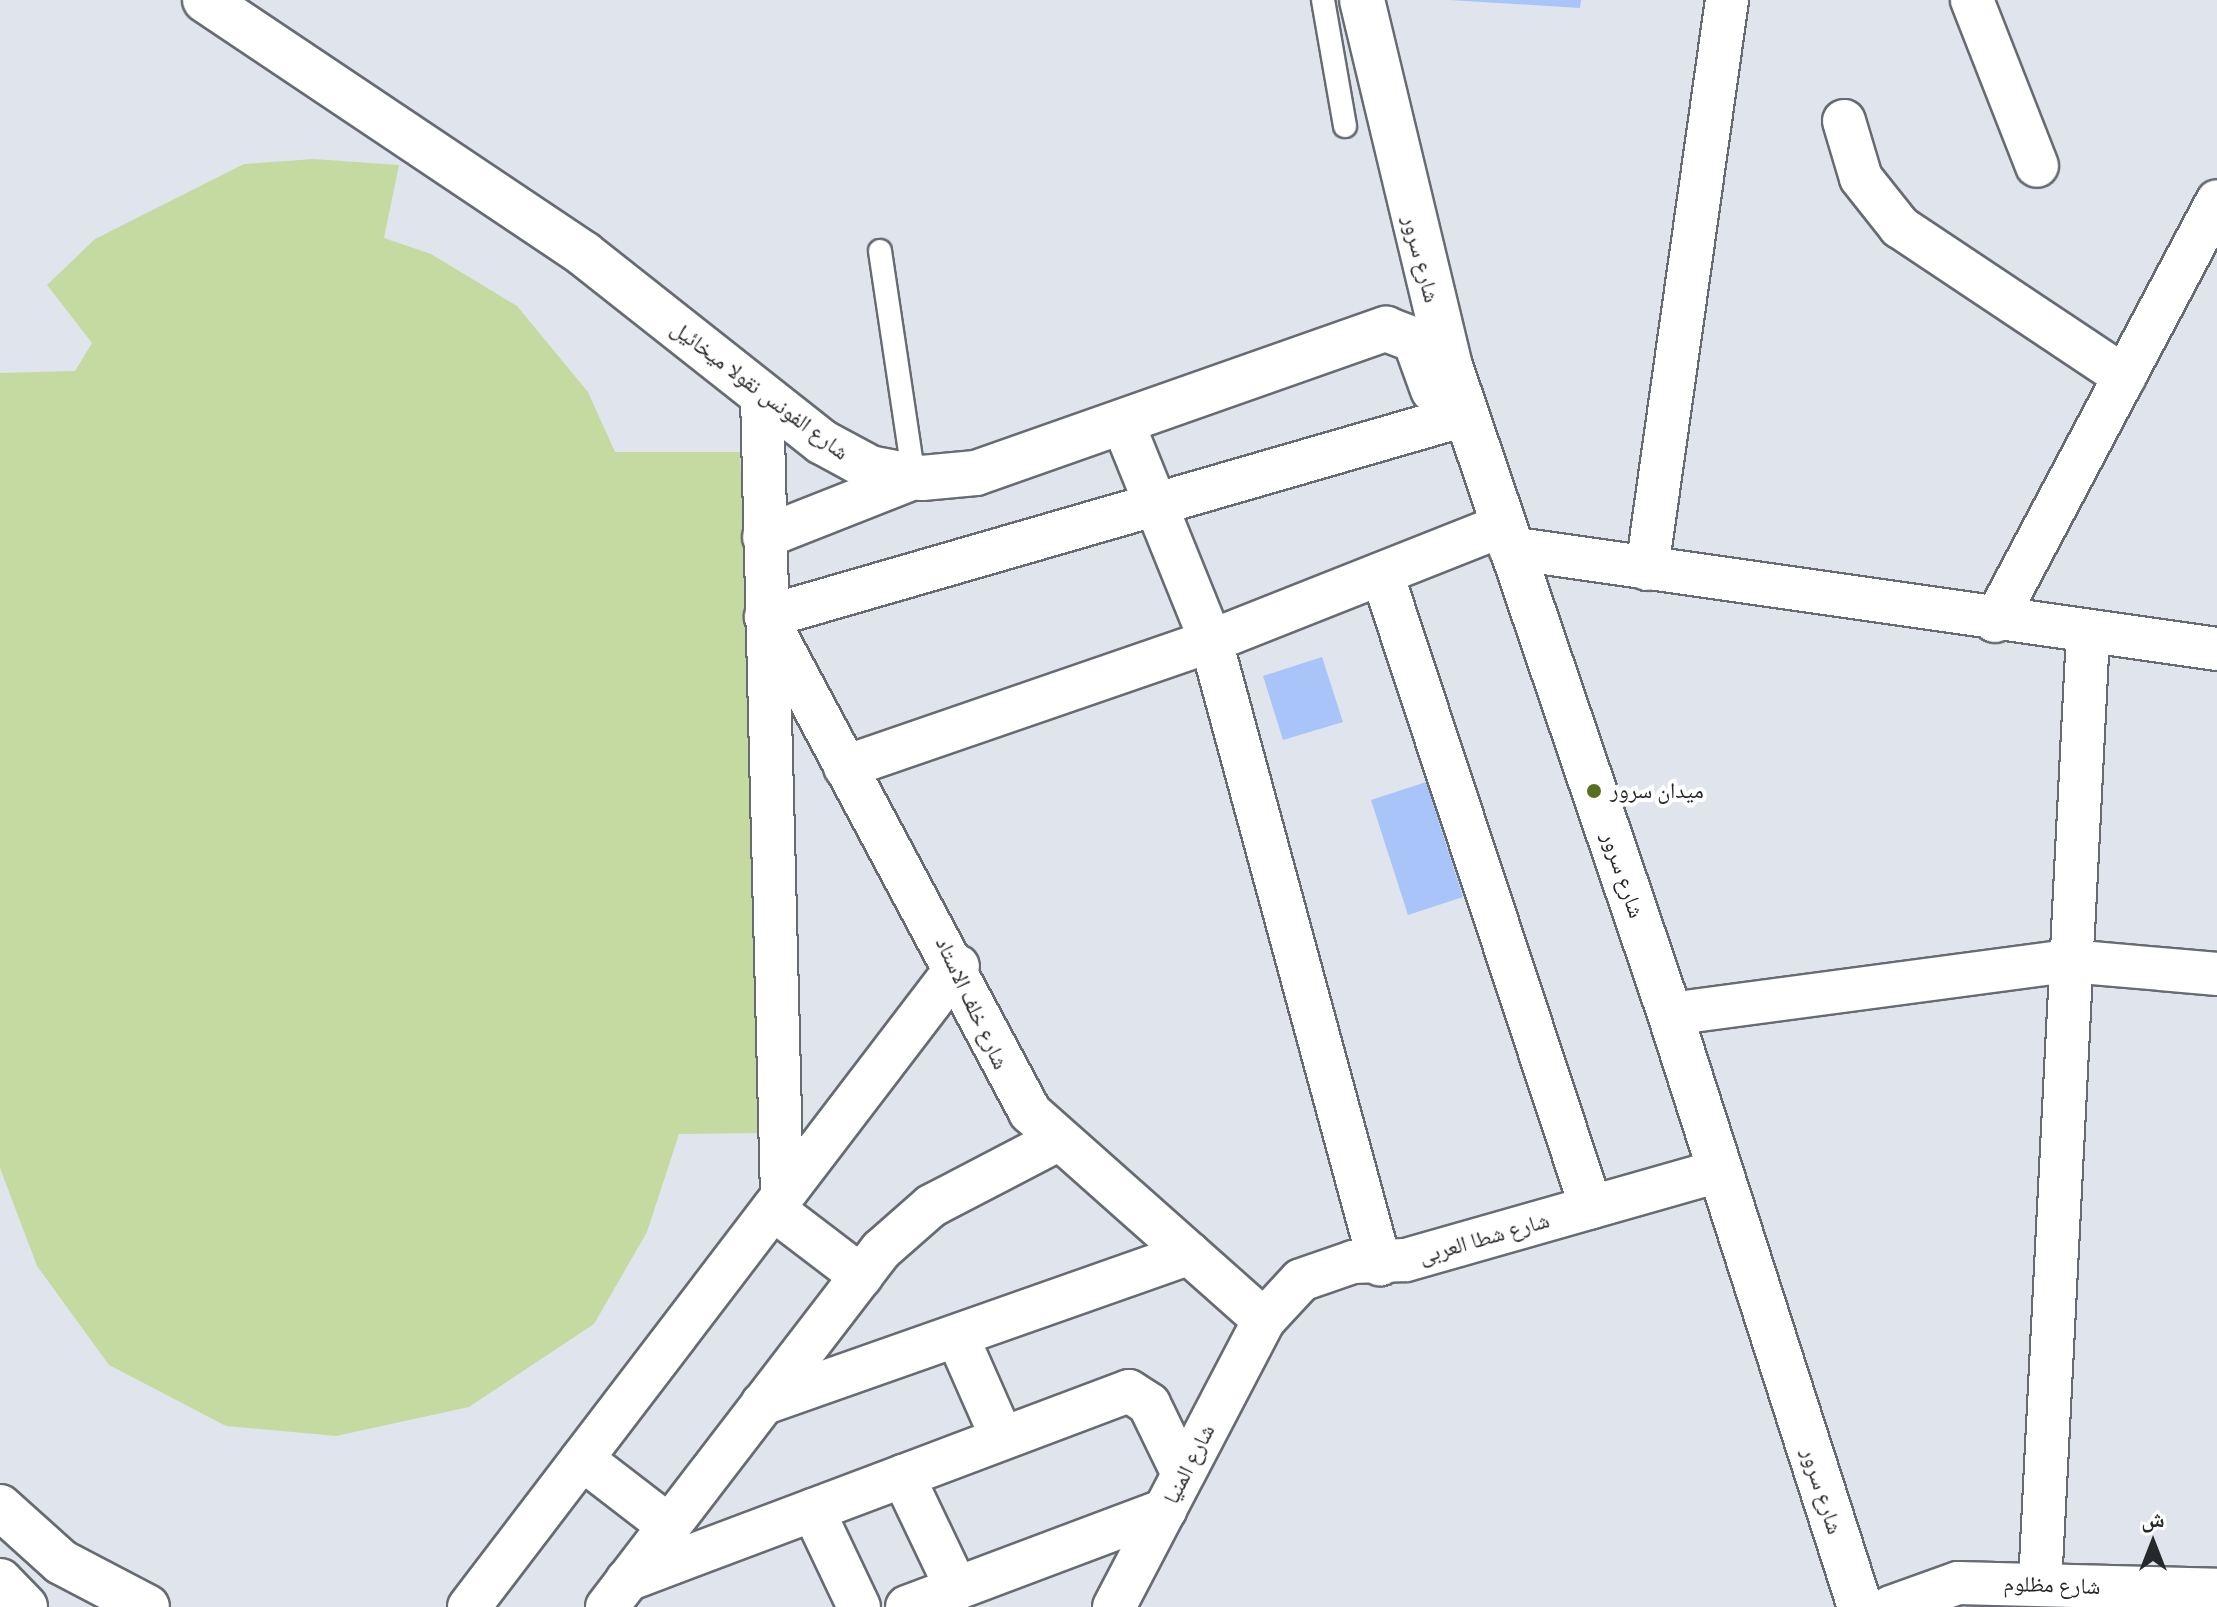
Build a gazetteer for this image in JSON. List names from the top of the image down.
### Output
{
  "streets": {
    "street": [
      "شارع سرور",
      "شارع الفونس نقولا ميخائيل",
      "شارع خلف الاستاد",
      "شارع شطا العربى",
      "شارع المنيا",
      "شارع مظلوم"
    ]
  },
  "crossings": [
    ["شارع سرور", "شارع الفونس نقولا ميخائيل"],
    ["شارع سرور", "شارع شطا العربى"],
    ["شارع خلف الاستاد", "شارع شطا العربى"],
    ["شارع خلف الاستاد", "شارع المنيا"],
    ["شارع شطا العربى", "شارع المنيا"]
  ],
  "places": ["ميدان سرور"],
  "north": "top"
}
